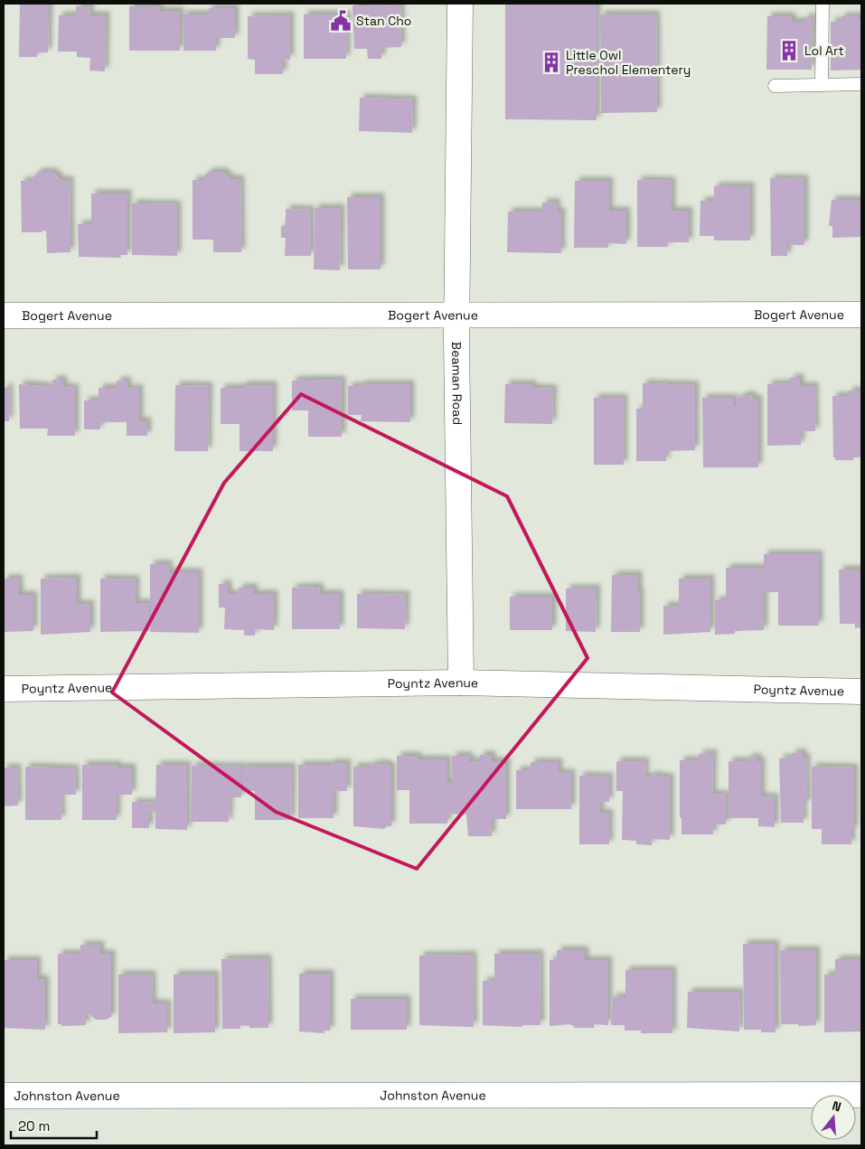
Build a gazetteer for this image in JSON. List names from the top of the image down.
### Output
{
  "streets": {
    "street": [
      "Bogert Avenue",
      "Beaman Road",
      "Poyntz Avenue",
      "Johnston Avenue"
    ]
  },
  "crossings": [
    ["Bogert Avenue", "Beaman Road"],
    ["Beaman Road", "Poyntz Avenue"]
  ],
  "places": {
    "public building": ["Stan Cho"],
    "building": ["Lol Art", "Little Owl Preschol Elementery"]
  },
  "scale_bar": "20 m",
  "north": "top"
}
